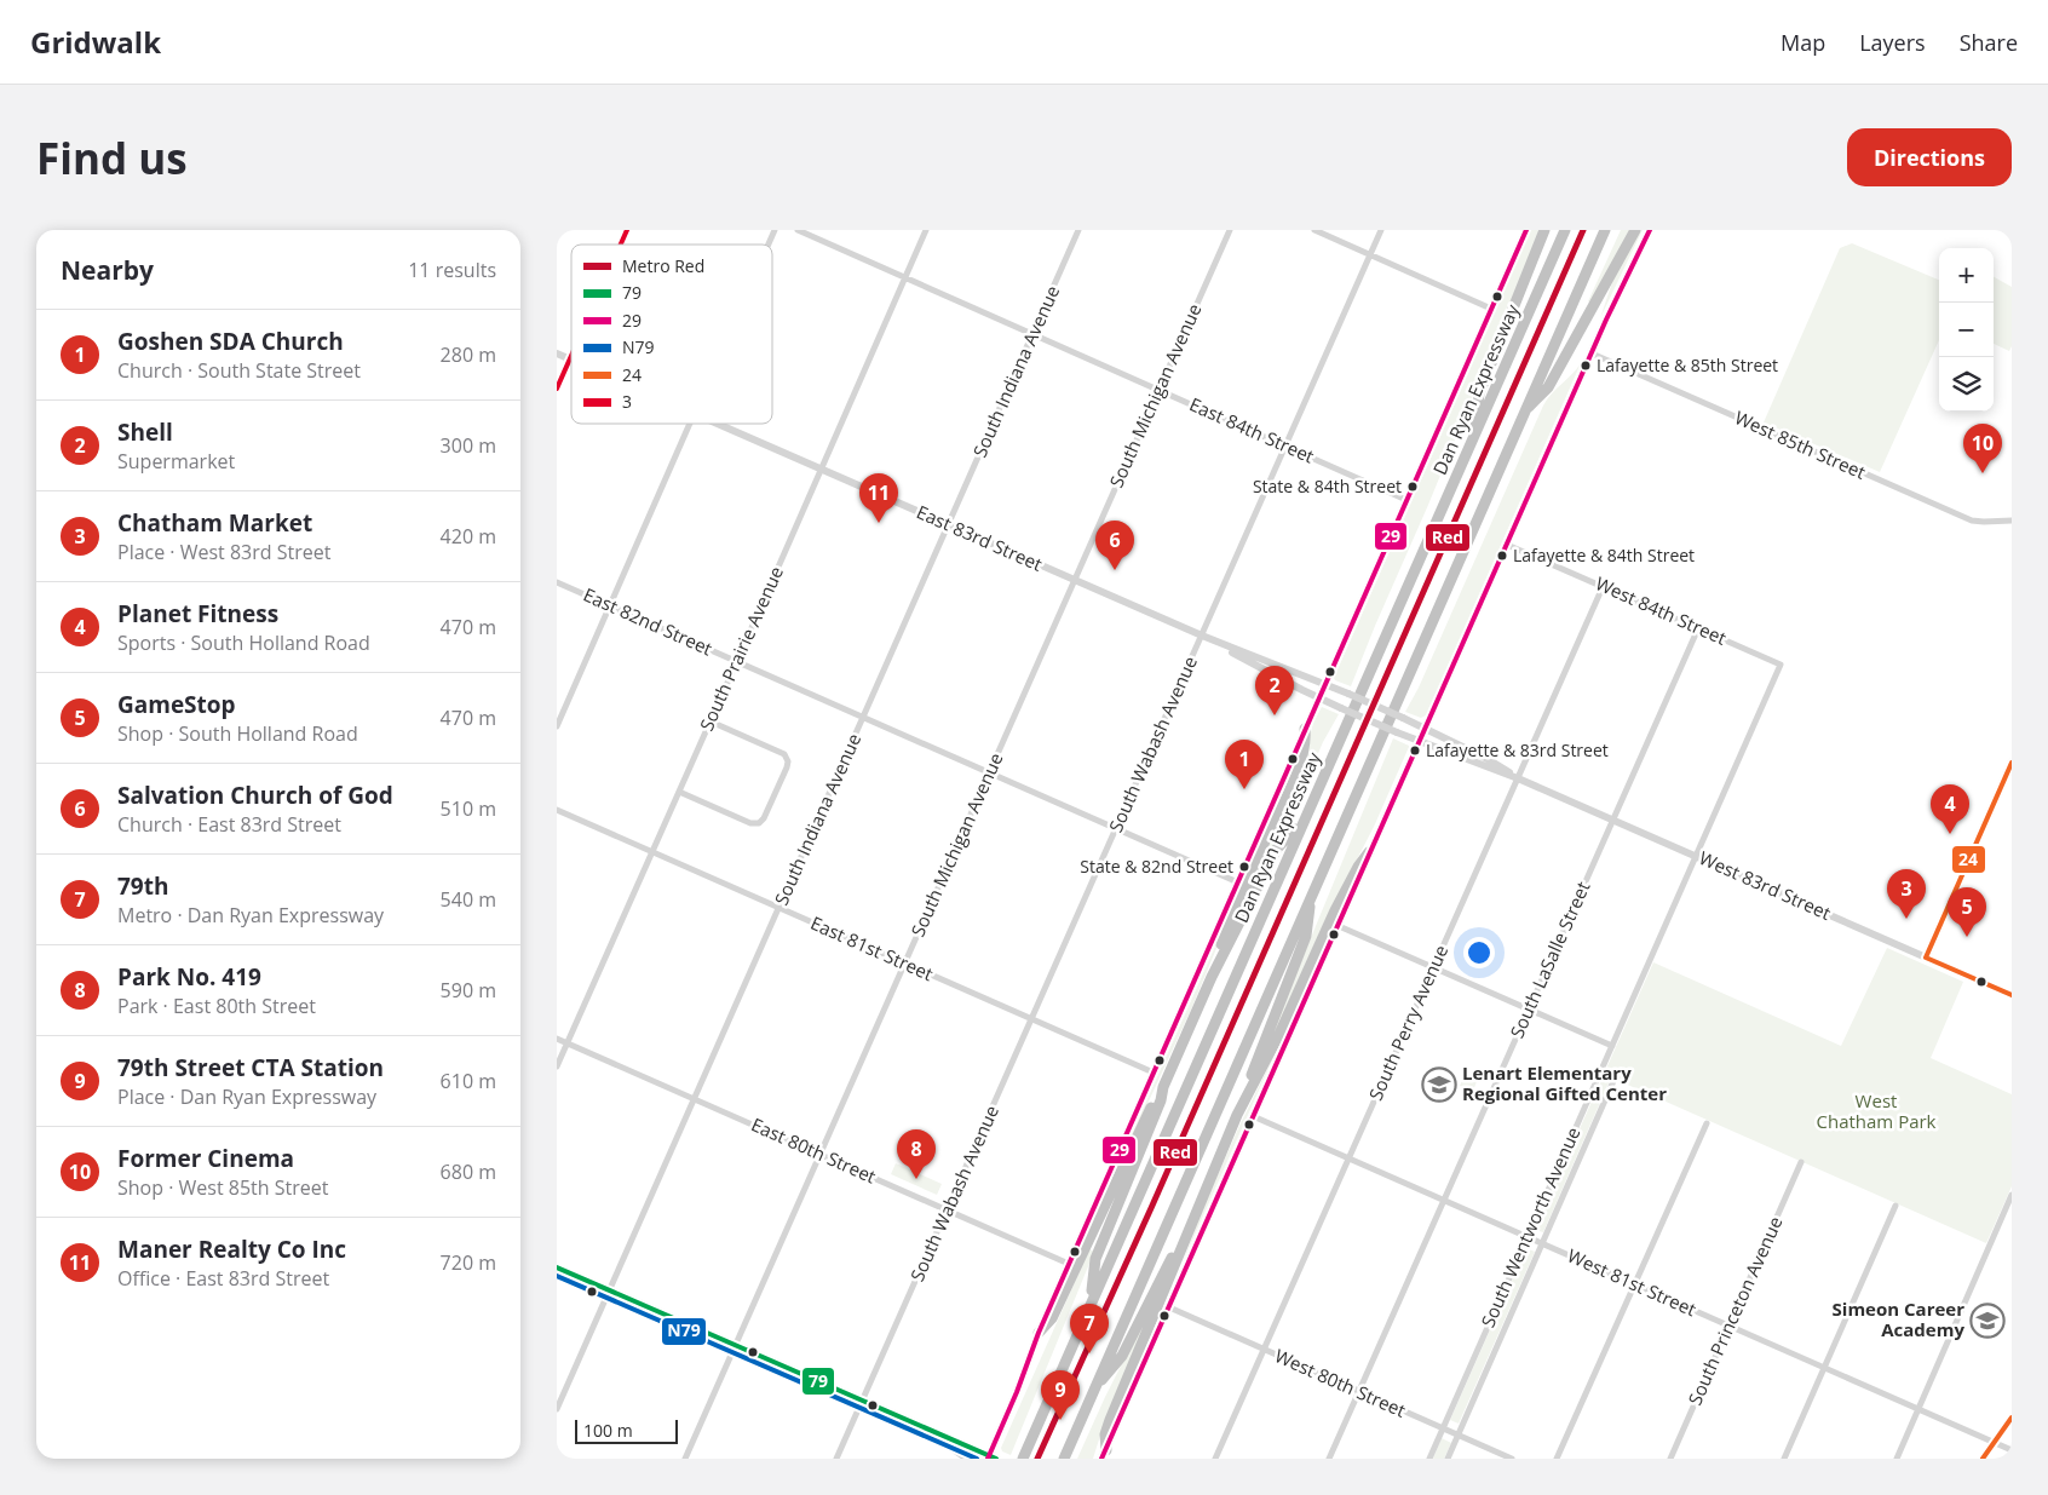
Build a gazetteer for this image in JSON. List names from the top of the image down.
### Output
{
  "streets": {
    "highway": ["Dan Ryan Expressway"],
    "street": [
      "South Indiana Avenue",
      "South Michigan Avenue",
      "East 84th Street",
      "West 85th Street",
      "East 83rd Street",
      "West 84th Street",
      "East 82nd Street",
      "South Prairie Avenue",
      "South Wabash Avenue",
      "West 83rd Street",
      "East 81st Street",
      "South LaSalle Street",
      "South Perry Avenue",
      "East 80th Street",
      "South Wentworth Avenue",
      "West 81st Street",
      "South Princeton Avenue",
      "West 80th Street"
    ]
  },
  "crossings": [
    ["South Indiana Avenue", "East 84th Street"],
    ["South Indiana Avenue", "East 83rd Street"],
    ["South Indiana Avenue", "East 82nd Street"],
    ["South Indiana Avenue", "East 81st Street"],
    ["South Indiana Avenue", "East 80th Street"],
    ["South Michigan Avenue", "East 84th Street"],
    ["South Michigan Avenue", "East 83rd Street"],
    ["South Michigan Avenue", "East 82nd Street"],
    ["South Michigan Avenue", "East 81st Street"],
    ["South Michigan Avenue", "East 80th Street"],
    ["East 84th Street", "South Prairie Avenue"],
    ["East 84th Street", "South Wabash Avenue"],
    ["East 83rd Street", "South Prairie Avenue"],
    ["East 83rd Street", "South Wabash Avenue"],
    ["East 83rd Street", "West 83rd Street"],
    ["West 84th Street", "South LaSalle Street"],
    ["West 84th Street", "South Perry Avenue"],
    ["West 84th Street", "South Wentworth Avenue"],
    ["East 82nd Street", "South Prairie Avenue"],
    ["East 82nd Street", "South Wabash Avenue"],
    ["South Prairie Avenue", "East 81st Street"],
    ["South Prairie Avenue", "East 80th Street"],
    ["South Wabash Avenue", "East 81st Street"],
    ["South Wabash Avenue", "East 80th Street"],
    ["West 83rd Street", "South LaSalle Street"],
    ["West 83rd Street", "South Perry Avenue"],
    ["West 83rd Street", "South Wentworth Avenue"],
    ["South LaSalle Street", "West 81st Street"],
    ["South LaSalle Street", "West 80th Street"],
    ["South Perry Avenue", "West 81st Street"],
    ["South Perry Avenue", "West 80th Street"],
    ["South Wentworth Avenue", "West 81st Street"],
    ["South Wentworth Avenue", "West 80th Street"],
    ["West 81st Street", "South Princeton Avenue"]
  ],
  "parks": ["West Chatham Park"],
  "places": {
    "other": [
      "Lafayette & 85th Street",
      "State & 84th Street",
      "Lafayette & 84th Street",
      "Lafayette & 83rd Street",
      "State & 82nd Street"
    ],
    "school or university": ["Lenart Elementary Regional Gifted Center", "Simeon Career Academy"]
  },
  "lines": [
    "metro line Red",
    "transit line 29",
    "transit line 3",
    "transit line 24",
    "transit line 79",
    "transit line N79"
  ],
  "legend": [
    "Metro Red",
    "79",
    "29",
    "N79",
    "24",
    "3"
  ],
  "scale_bar": "100 m",
  "page": {
    "header": "Gridwalk",
    "nav": ["Map", "Layers", "Share"],
    "buttons": "Directions",
    "title": "Find us",
    "heading": ["Nearby", "11 results"],
    "map_buttons": ["+", "−"],
    "list": [
      {
        "mark": "1",
        "name": "Goshen SDA Church",
        "note": "Church · South State Street",
        "value": "280 m"
      },
      {
        "mark": "2",
        "name": "Shell",
        "note": "Supermarket",
        "value": "300 m"
      },
      {
        "mark": "3",
        "name": "Chatham Market",
        "note": "Place · West 83rd Street",
        "value": "420 m"
      },
      {
        "mark": "4",
        "name": "Planet Fitness",
        "note": "Sports · South Holland Road",
        "value": "470 m"
      },
      {
        "mark": "5",
        "name": "GameStop",
        "note": "Shop · South Holland Road",
        "value": "470 m"
      },
      {
        "mark": "6",
        "name": "Salvation Church of God",
        "note": "Church · East 83rd Street",
        "value": "510 m"
      },
      {
        "mark": "7",
        "name": "79th",
        "note": "Metro · Dan Ryan Expressway",
        "value": "540 m"
      },
      {
        "mark": "8",
        "name": "Park No. 419",
        "note": "Park · East 80th Street",
        "value": "590 m"
      },
      {
        "mark": "9",
        "name": "79th Street CTA Station",
        "note": "Place · Dan Ryan Expressway",
        "value": "610 m"
      },
      {
        "mark": "10",
        "name": "Former Cinema",
        "note": "Shop · West 85th Street",
        "value": "680 m"
      },
      {
        "mark": "11",
        "name": "Maner Realty Co Inc",
        "note": "Office · East 83rd Street",
        "value": "720 m"
      }
    ],
    "pins": [
      "10",
      "11",
      "6",
      "2",
      "1",
      "4",
      "3",
      "5",
      "8",
      "7",
      "9"
    ],
    "scale": "100 m"
  }
}
